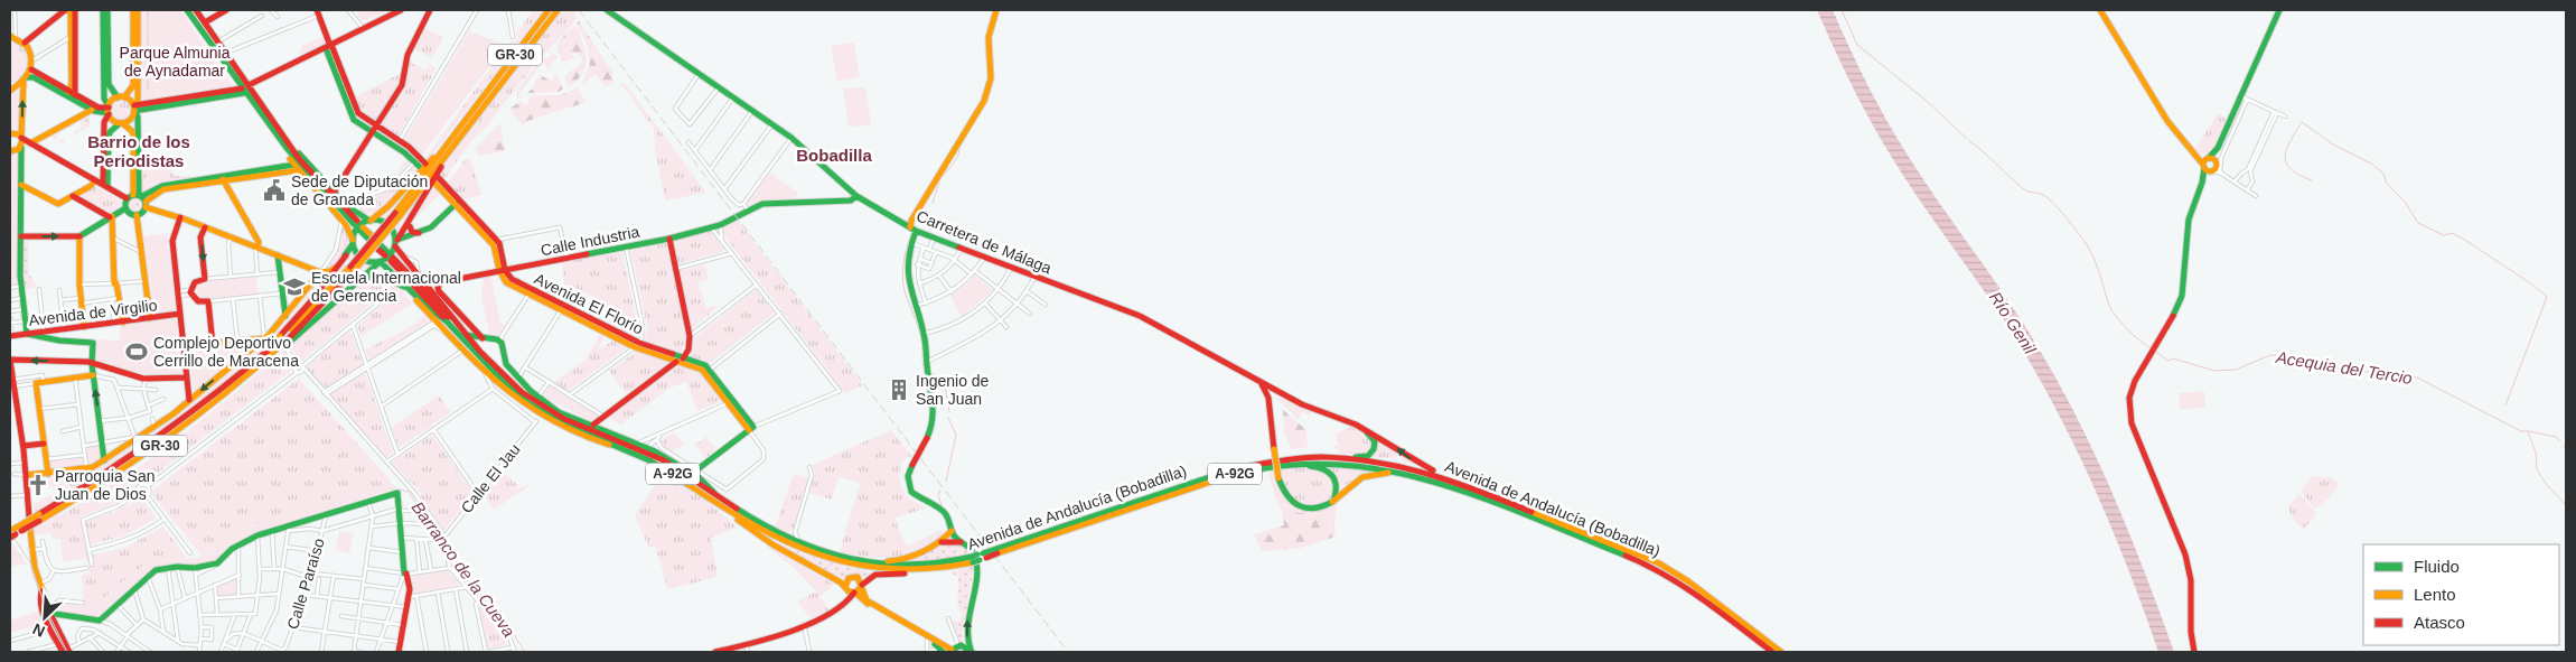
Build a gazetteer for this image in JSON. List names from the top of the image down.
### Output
{
  "streets": {
    "main road": [
      "GR-30",
      "Calle Industria",
      "Carretera de Málaga",
      "Avenida El Florío",
      "Avenida de Virgilio",
      "A-92G",
      "Avenida de Andalucía (Bobadilla)"
    ],
    "street": ["Calle El Jau", "Calle Paraíso"]
  },
  "crossings": [
    ["Calle Industria", "Carretera de Málaga"],
    ["Calle Industria", "Avenida El Florío"],
    ["Carretera de Málaga", "Avenida de Andalucía (Bobadilla)"],
    ["A-92G", "Avenida de Andalucía (Bobadilla)"]
  ],
  "districts": ["Barrio de los Periodistas", "Bobadilla"],
  "water": ["Río Genil", "Acequia del Tercio", "Barranco de la Cueva"],
  "parks": ["Parque Almunia de Aynadamar"],
  "places": {
    "public building": ["Sede de Diputación de Granada"],
    "school or university": ["Escuela Internacional de Gerencia"],
    "sports": ["Complejo Deportivo Cerrillo de Maracena"],
    "building": ["Ingenio de San Juan"],
    "church": ["Parroquia San Juan de Dios"]
  },
  "legend": ["Fluido", "Lento", "Atasco"],
  "north": "bottom left"
}
